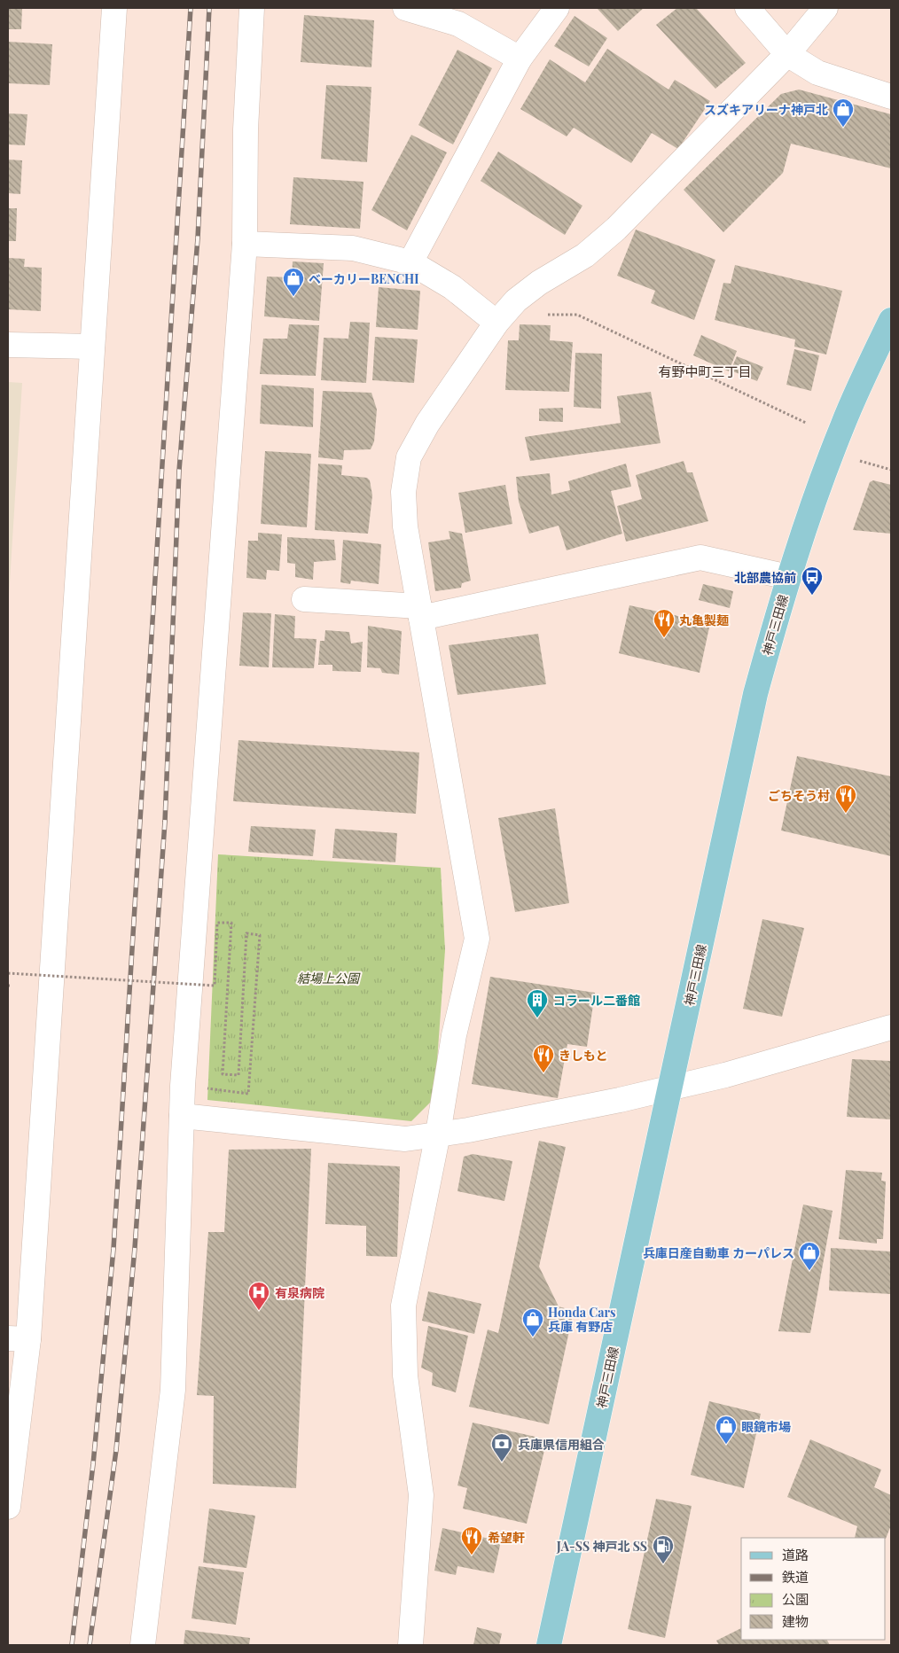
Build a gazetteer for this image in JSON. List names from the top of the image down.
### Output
{
  "streets": {
    "main road": ["神戸三田線"]
  },
  "districts": ["有野中町三丁目"],
  "parks": ["結場上公園"],
  "places": {
    "shop": [
      "スズキアリーナ神戸北",
      "ベーカリーBENCHI",
      "兵庫日産自動車 カーパレス",
      "Honda Cars 兵庫 有野店",
      "眼鏡市場"
    ],
    "bus stop": ["北部農協前"],
    "restaurant": [
      "丸亀製麺",
      "ごちそう村",
      "きしもと",
      "希望軒"
    ],
    "building": ["コラール二番館"],
    "hospital": ["有泉病院"],
    "bank": ["兵庫県信用組合"],
    "fuel station": ["JA-SS 神戸北 SS"]
  },
  "legend": [
    "道路",
    "鉄道",
    "公園",
    "建物"
  ]
}
